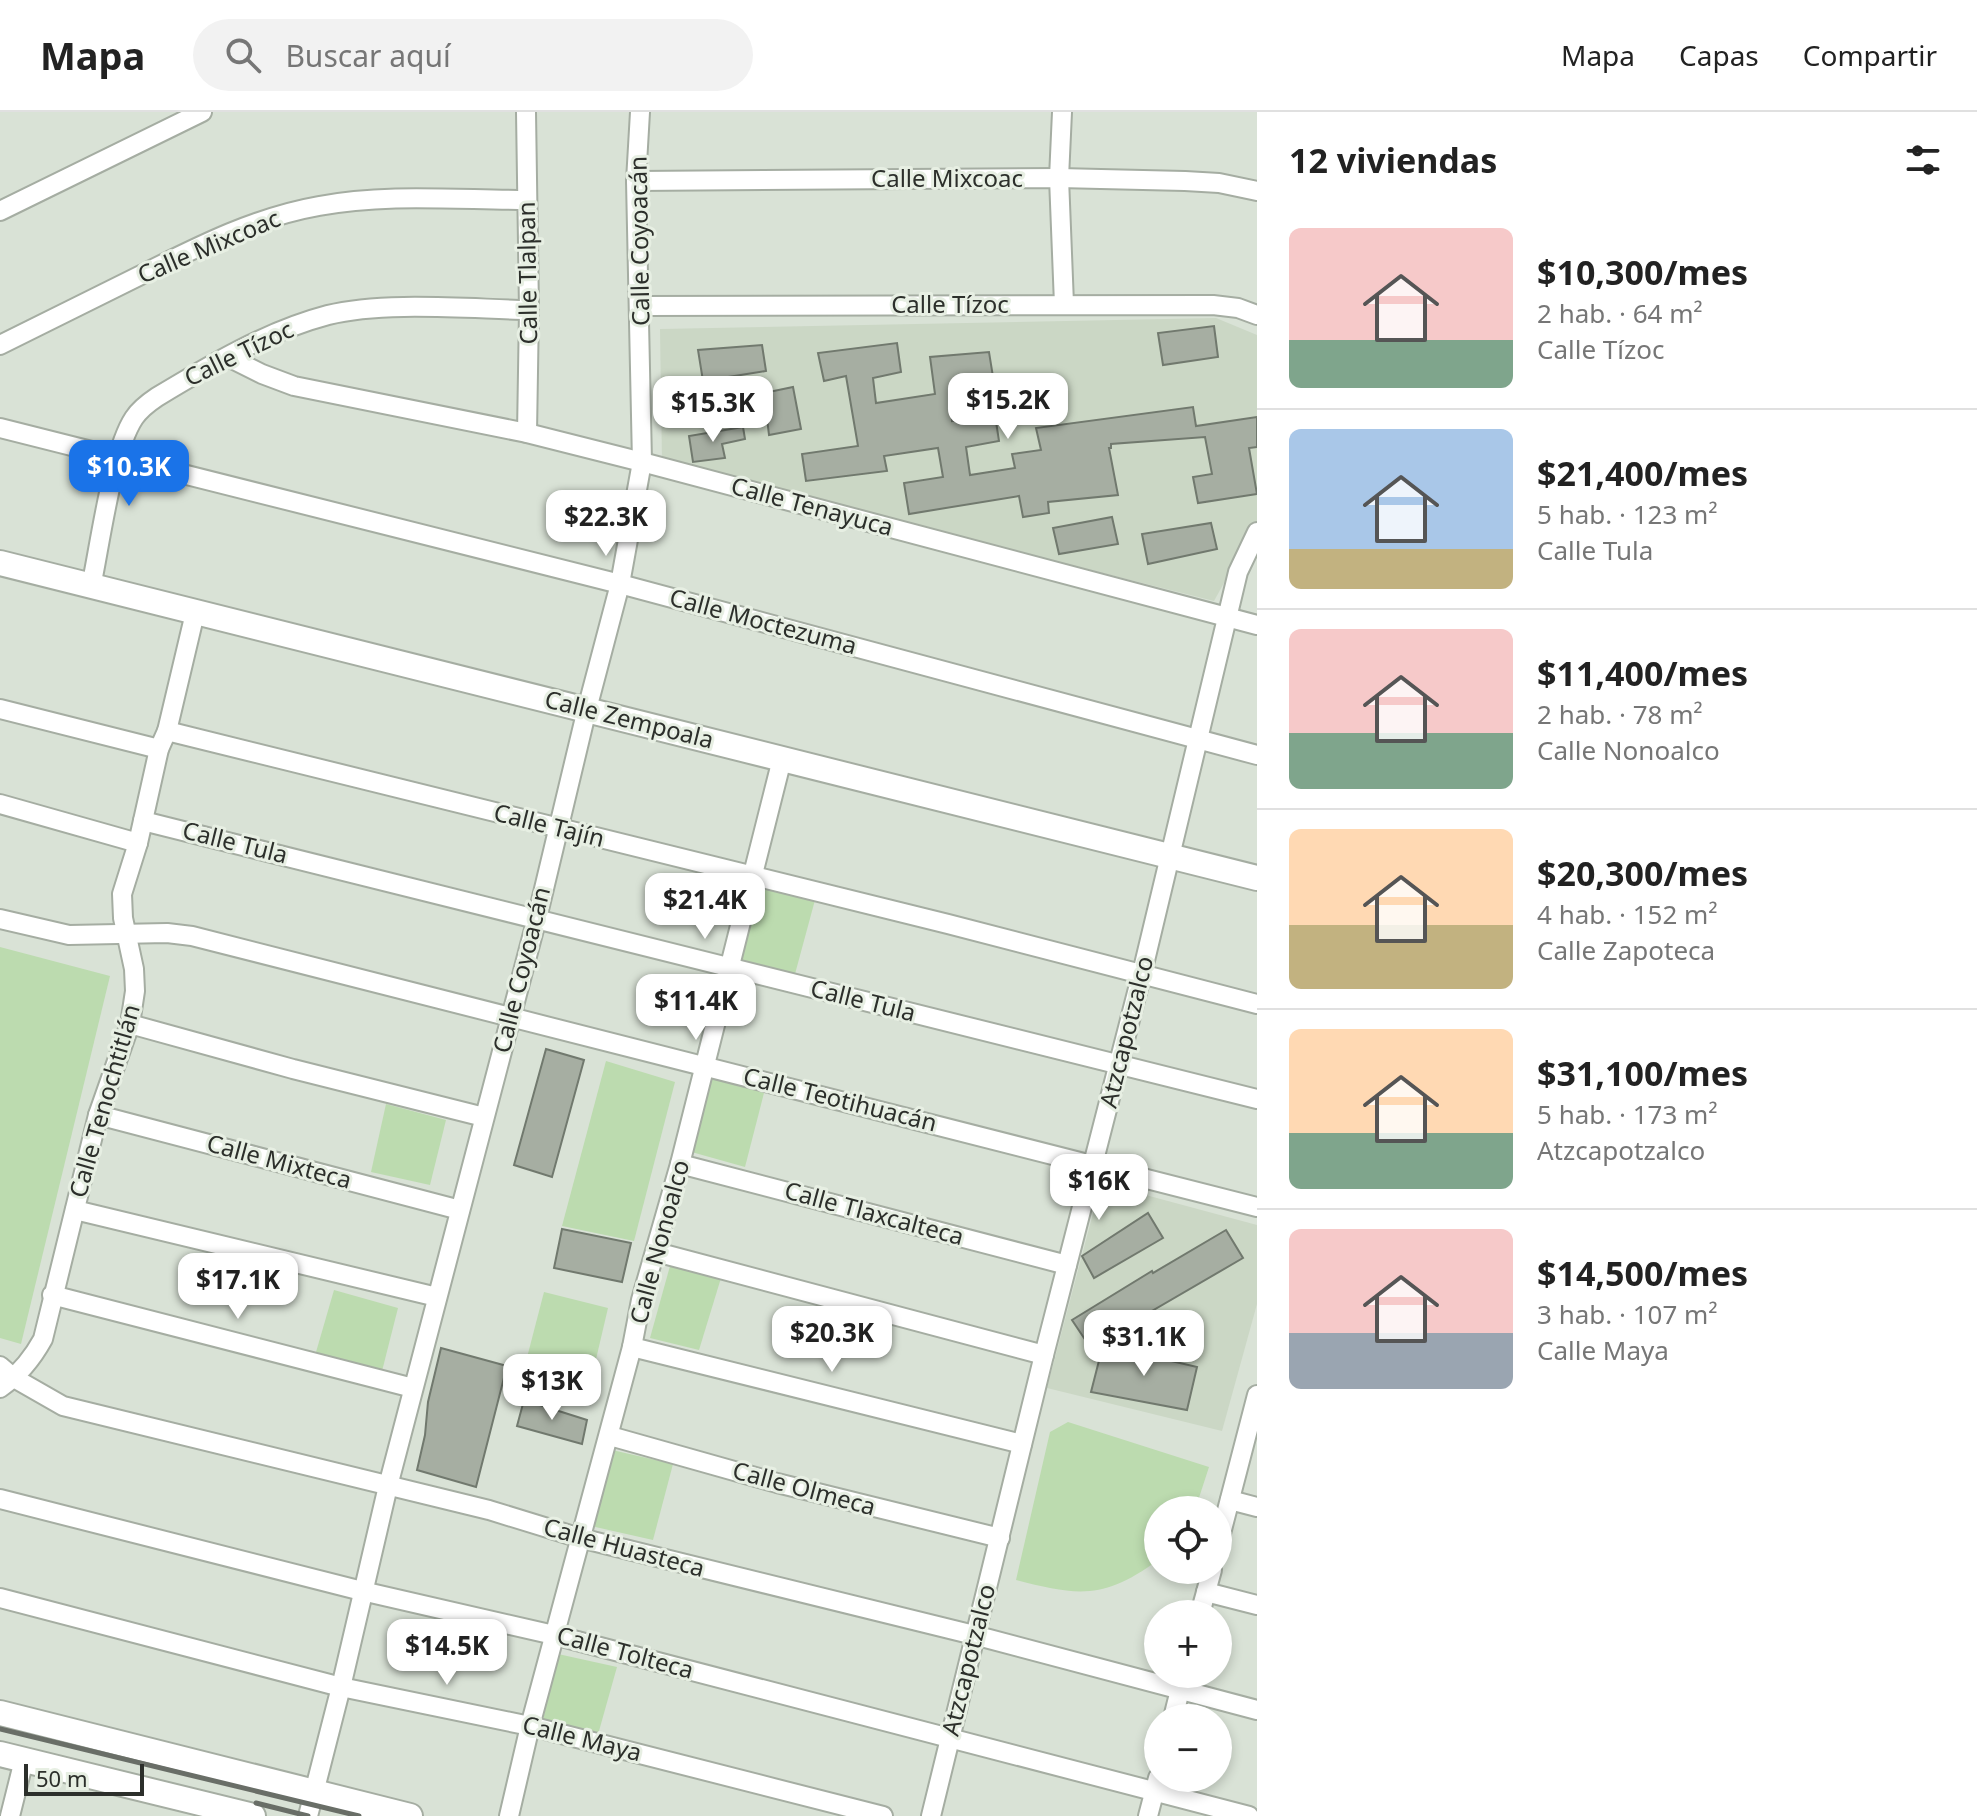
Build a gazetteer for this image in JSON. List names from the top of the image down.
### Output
{
  "streets": {
    "street": [
      "Calle Mixcoac",
      "Calle Coyoacán",
      "Calle Tlalpan",
      "Calle Tízoc",
      "Calle Tenayuca",
      "Calle Moctezuma",
      "Calle Zempoala",
      "Calle Tajín",
      "Calle Tula",
      "Atzcapotzalco",
      "Calle Teotihuacán",
      "Calle Tenochtitlán",
      "Calle Mixteca",
      "Calle Tlaxcalteca",
      "Calle Nonoalco",
      "Calle Olmeca",
      "Calle Huasteca",
      "Calle Tolteca",
      "Calle Maya"
    ]
  },
  "crossings": [
    ["Calle Mixcoac", "Calle Coyoacán"],
    ["Calle Mixcoac", "Calle Tlalpan"],
    ["Calle Coyoacán", "Calle Tízoc"],
    ["Calle Coyoacán", "Calle Tenayuca"],
    ["Calle Coyoacán", "Calle Moctezuma"],
    ["Calle Coyoacán", "Calle Zempoala"],
    ["Calle Coyoacán", "Calle Tajín"],
    ["Calle Coyoacán", "Calle Tula"],
    ["Calle Coyoacán", "Calle Teotihuacán"],
    ["Calle Coyoacán", "Calle Mixteca"],
    ["Calle Coyoacán", "Calle Huasteca"],
    ["Calle Coyoacán", "Calle Tolteca"],
    ["Calle Coyoacán", "Calle Maya"],
    ["Calle Tlalpan", "Calle Tízoc"],
    ["Calle Tlalpan", "Calle Tenayuca"],
    ["Calle Tízoc", "Calle Tenayuca"],
    ["Calle Tízoc", "Calle Moctezuma"],
    ["Calle Tízoc", "Calle Zempoala"],
    ["Calle Tenayuca", "Atzcapotzalco"],
    ["Calle Moctezuma", "Atzcapotzalco"],
    ["Calle Zempoala", "Atzcapotzalco"],
    ["Calle Zempoala", "Calle Tenochtitlán"],
    ["Calle Zempoala", "Calle Nonoalco"],
    ["Calle Tajín", "Atzcapotzalco"],
    ["Calle Tajín", "Calle Tenochtitlán"],
    ["Calle Tajín", "Calle Nonoalco"],
    ["Calle Tula", "Atzcapotzalco"],
    ["Calle Tula", "Calle Tenochtitlán"],
    ["Calle Tula", "Calle Nonoalco"],
    ["Atzcapotzalco", "Calle Teotihuacán"],
    ["Atzcapotzalco", "Calle Tlaxcalteca"],
    ["Atzcapotzalco", "Calle Olmeca"],
    ["Atzcapotzalco", "Calle Huasteca"],
    ["Atzcapotzalco", "Calle Tolteca"],
    ["Calle Teotihuacán", "Calle Tenochtitlán"],
    ["Calle Teotihuacán", "Calle Nonoalco"],
    ["Calle Tenochtitlán", "Calle Mixteca"],
    ["Calle Tenochtitlán", "Calle Huasteca"],
    ["Calle Tlaxcalteca", "Calle Nonoalco"],
    ["Calle Nonoalco", "Calle Olmeca"],
    ["Calle Nonoalco", "Calle Huasteca"],
    ["Calle Nonoalco", "Calle Tolteca"],
    ["Calle Nonoalco", "Calle Maya"]
  ],
  "scale_bar": "50 m",
  "page": {
    "header": "Mapa",
    "search": "Buscar aquí",
    "nav": ["Mapa", "Capas", "Compartir"],
    "heading": "12 viviendas",
    "list": [
      {
        "name": "$10,300/mes",
        "note": "2 hab. · 64 m² · Calle Tízoc"
      },
      {
        "name": "$21,400/mes",
        "note": "5 hab. · 123 m² · Calle Tula"
      },
      {
        "name": "$11,400/mes",
        "note": "2 hab. · 78 m² · Calle Nonoalco"
      },
      {
        "name": "$20,300/mes",
        "note": "4 hab. · 152 m² · Calle Zapoteca"
      },
      {
        "name": "$31,100/mes",
        "note": "5 hab. · 173 m² · Atzcapotzalco"
      },
      {
        "name": "$14,500/mes",
        "note": "3 hab. · 107 m² · Calle Maya"
      }
    ],
    "price": [
      "$15.2K",
      "$15.3K",
      "$10.3K",
      "$22.3K",
      "$21.4K",
      "$11.4K",
      "$16K",
      "$17.1K",
      "$20.3K",
      "$31.1K",
      "$13K",
      "$14.5K"
    ],
    "map_buttons": ["+", "−"],
    "scale": "50 m"
  }
}
